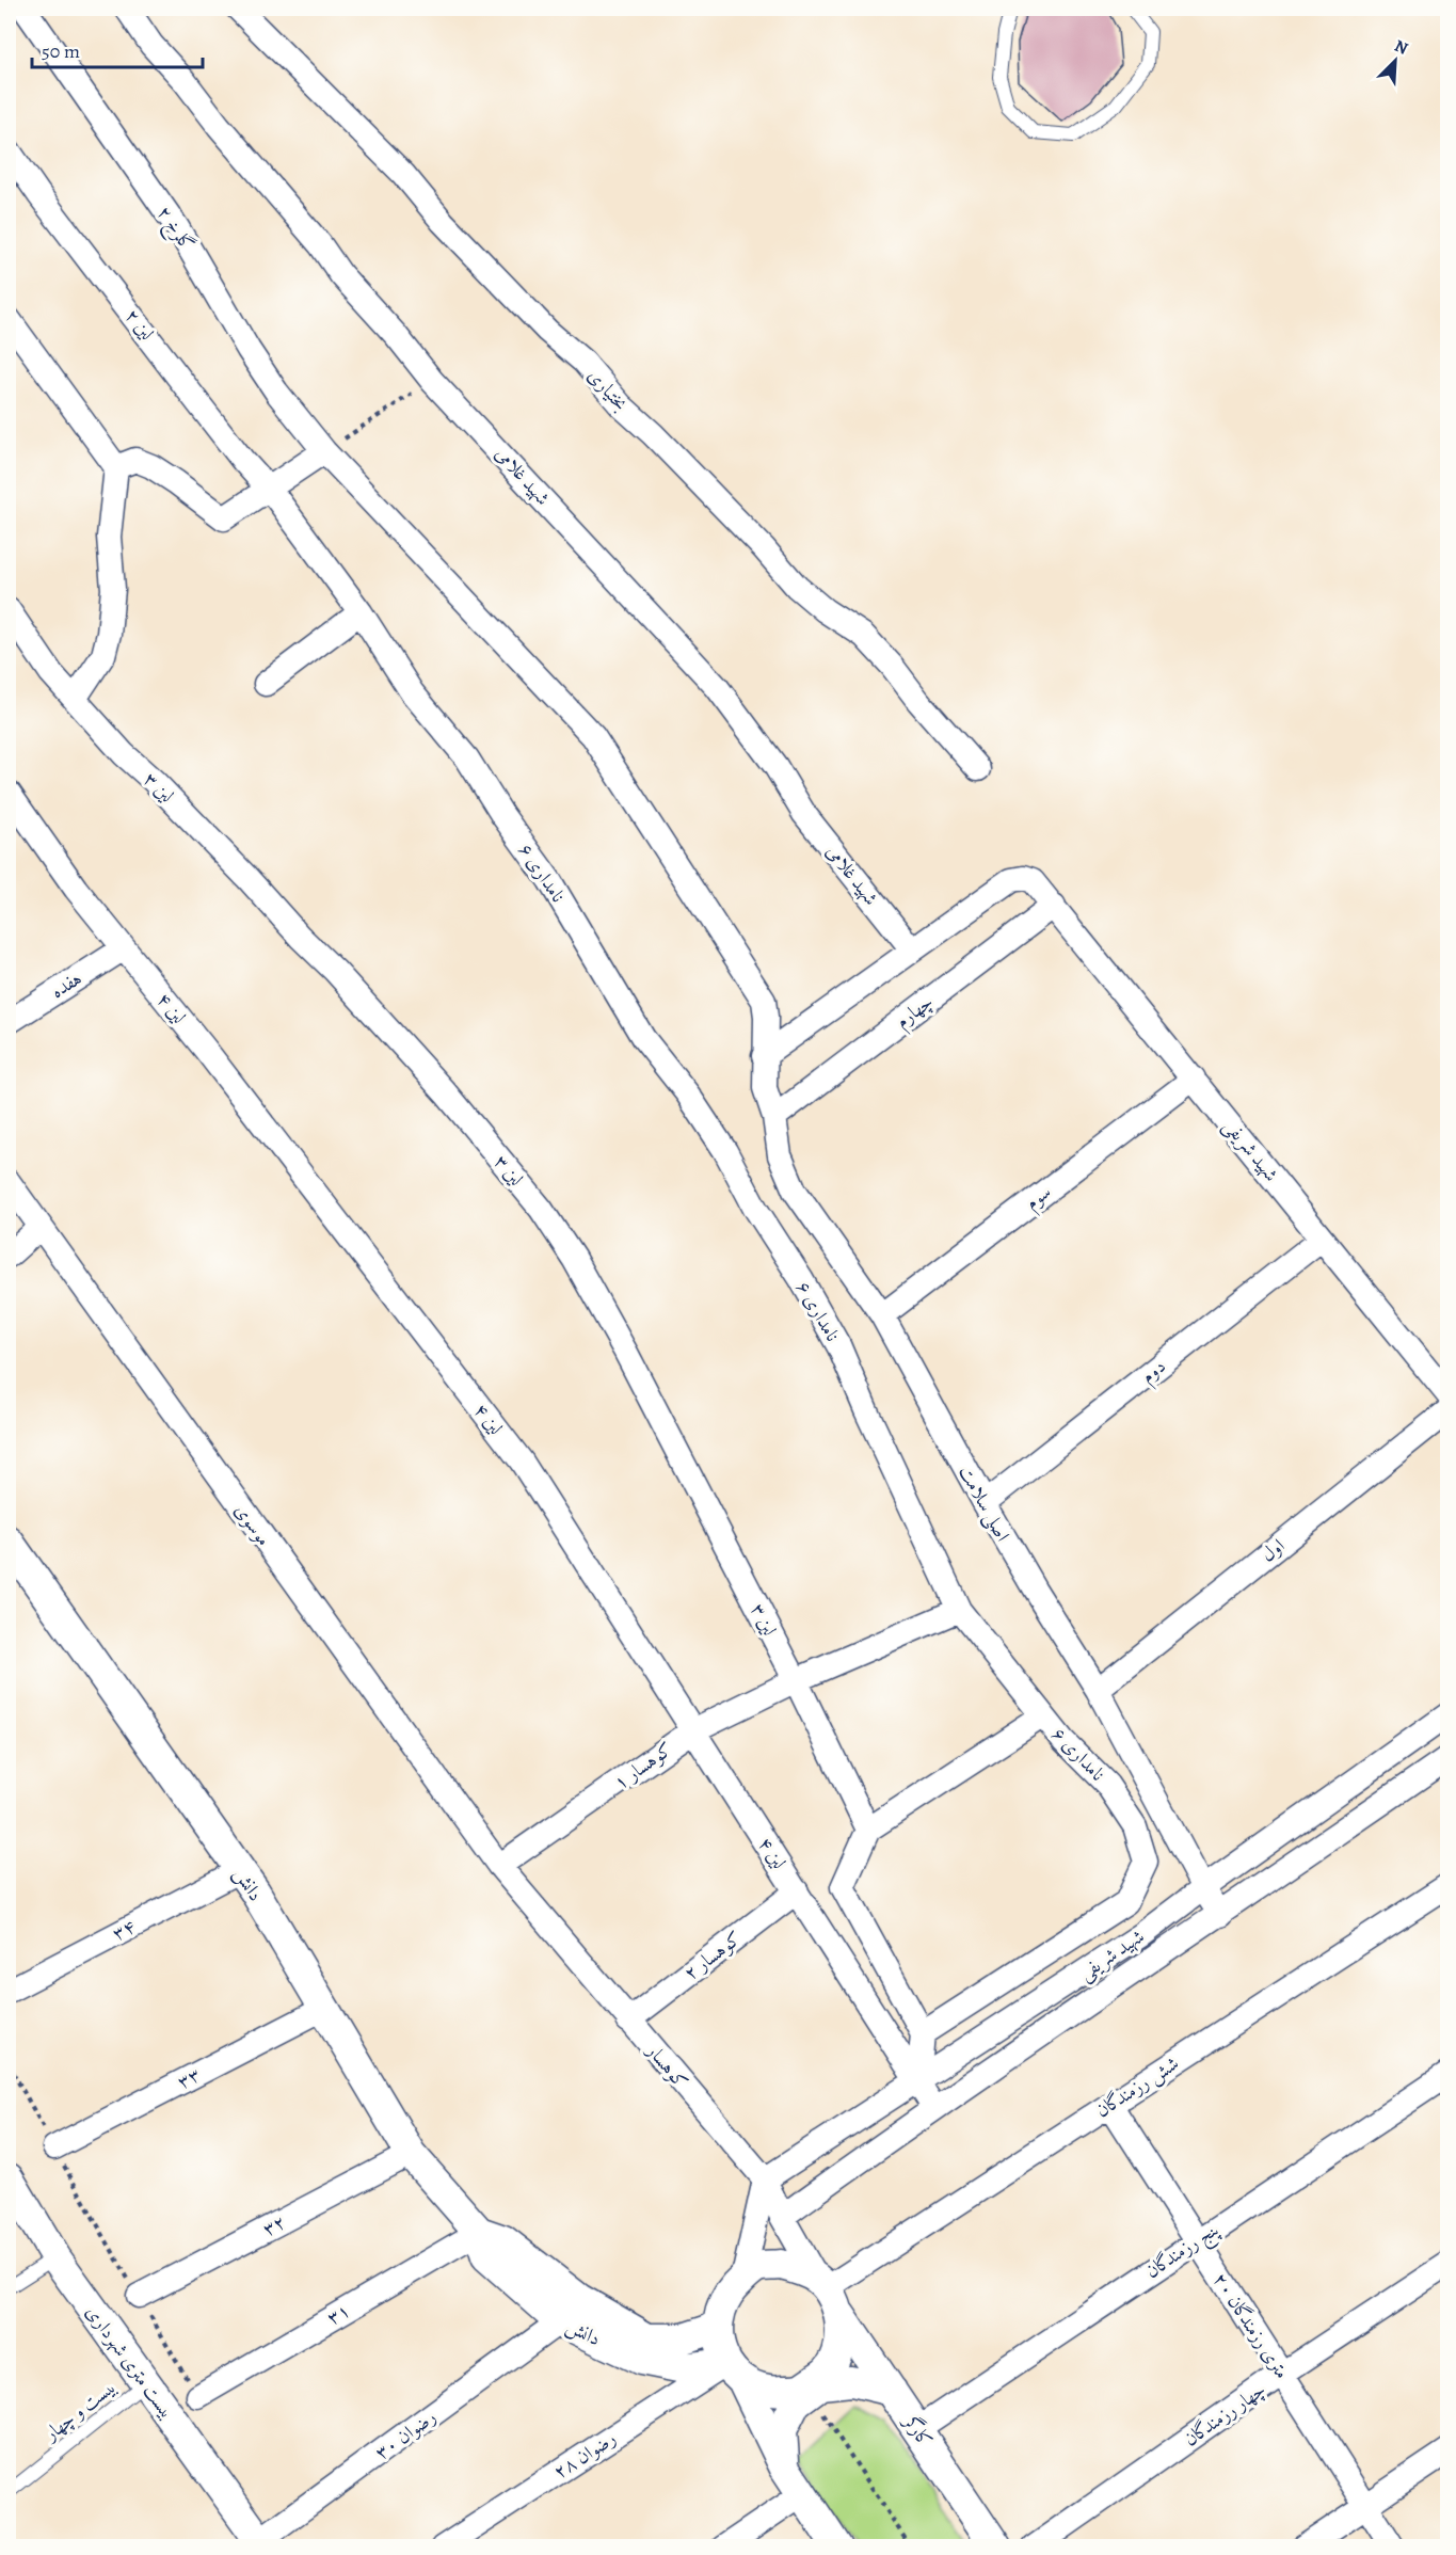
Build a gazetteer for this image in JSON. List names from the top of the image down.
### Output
{
  "streets": {
    "street": [
      "گلرخ ۲",
      "لین ۲",
      "بختیاری",
      "شهید غلامی",
      "لین ۳",
      "نامداری ۶",
      "هفده",
      "لین ۴",
      "چهارم",
      "شهید شریفی",
      "سوم",
      "دوم",
      "اصلی سلامت",
      "موسوی",
      "اول",
      "کوهسار ۱",
      "دانش",
      "۳۴",
      "کوهسار ۲",
      "کوهسار",
      "۳۳",
      "شش رزمندگان",
      "۳۲",
      "پنج رزمندگان",
      "۳۱",
      "۲۰ متری رزمندگان",
      "بیست متری شهرداری",
      "چهار رزمندگان",
      "کارگر",
      "رضوان ۳۰",
      "رضوان ۲۸"
    ],
    "lane": ["بیست و چهار"]
  },
  "crossings": [
    ["گلرخ ۲", "شهید شریفی"],
    ["گلرخ ۲", "اصلی سلامت"],
    ["لین ۲", "نامداری ۶"],
    ["شهید غلامی", "شهید شریفی"],
    ["لین ۳", "کوهسار ۱"],
    ["نامداری ۶", "کوهسار ۱"],
    ["هفده", "لین ۴"],
    ["لین ۴", "شهید شریفی"],
    ["لین ۴", "کوهسار ۱"],
    ["لین ۴", "کوهسار ۲"],
    ["چهارم", "شهید شریفی"],
    ["چهارم", "اصلی سلامت"],
    ["شهید شریفی", "سوم"],
    ["شهید شریفی", "دوم"],
    ["شهید شریفی", "اصلی سلامت"],
    ["شهید شریفی", "کوهسار"],
    ["سوم", "اصلی سلامت"],
    ["دوم", "اصلی سلامت"],
    ["اصلی سلامت", "اول"],
    ["موسوی", "کوهسار ۱"],
    ["موسوی", "کوهسار"],
    ["کوهسار ۱", "کوهسار"],
    ["دانش", "۳۴"],
    ["دانش", "کوهسار"],
    ["دانش", "۳۳"],
    ["دانش", "شش رزمندگان"],
    ["دانش", "۳۲"],
    ["دانش", "۳۱"],
    ["دانش", "کارگر"],
    ["دانش", "رضوان ۳۰"],
    ["دانش", "رضوان ۲۸"],
    ["کوهسار ۲", "کوهسار"],
    ["کوهسار", "شش رزمندگان"],
    ["کوهسار", "کارگر"],
    ["کوهسار", "رضوان ۲۸"],
    ["شش رزمندگان", "۲۰ متری رزمندگان"],
    ["شش رزمندگان", "کارگر"],
    ["شش رزمندگان", "رضوان ۲۸"],
    ["پنج رزمندگان", "۲۰ متری رزمندگان"],
    ["پنج رزمندگان", "کارگر"],
    ["۲۰ متری رزمندگان", "چهار رزمندگان"],
    ["بیست متری شهرداری", "بیست و چهار"],
    ["بیست متری شهرداری", "رضوان ۳۰"],
    ["کارگر", "رضوان ۲۸"]
  ],
  "scale_bar": "50 m",
  "north": "top right"
}
